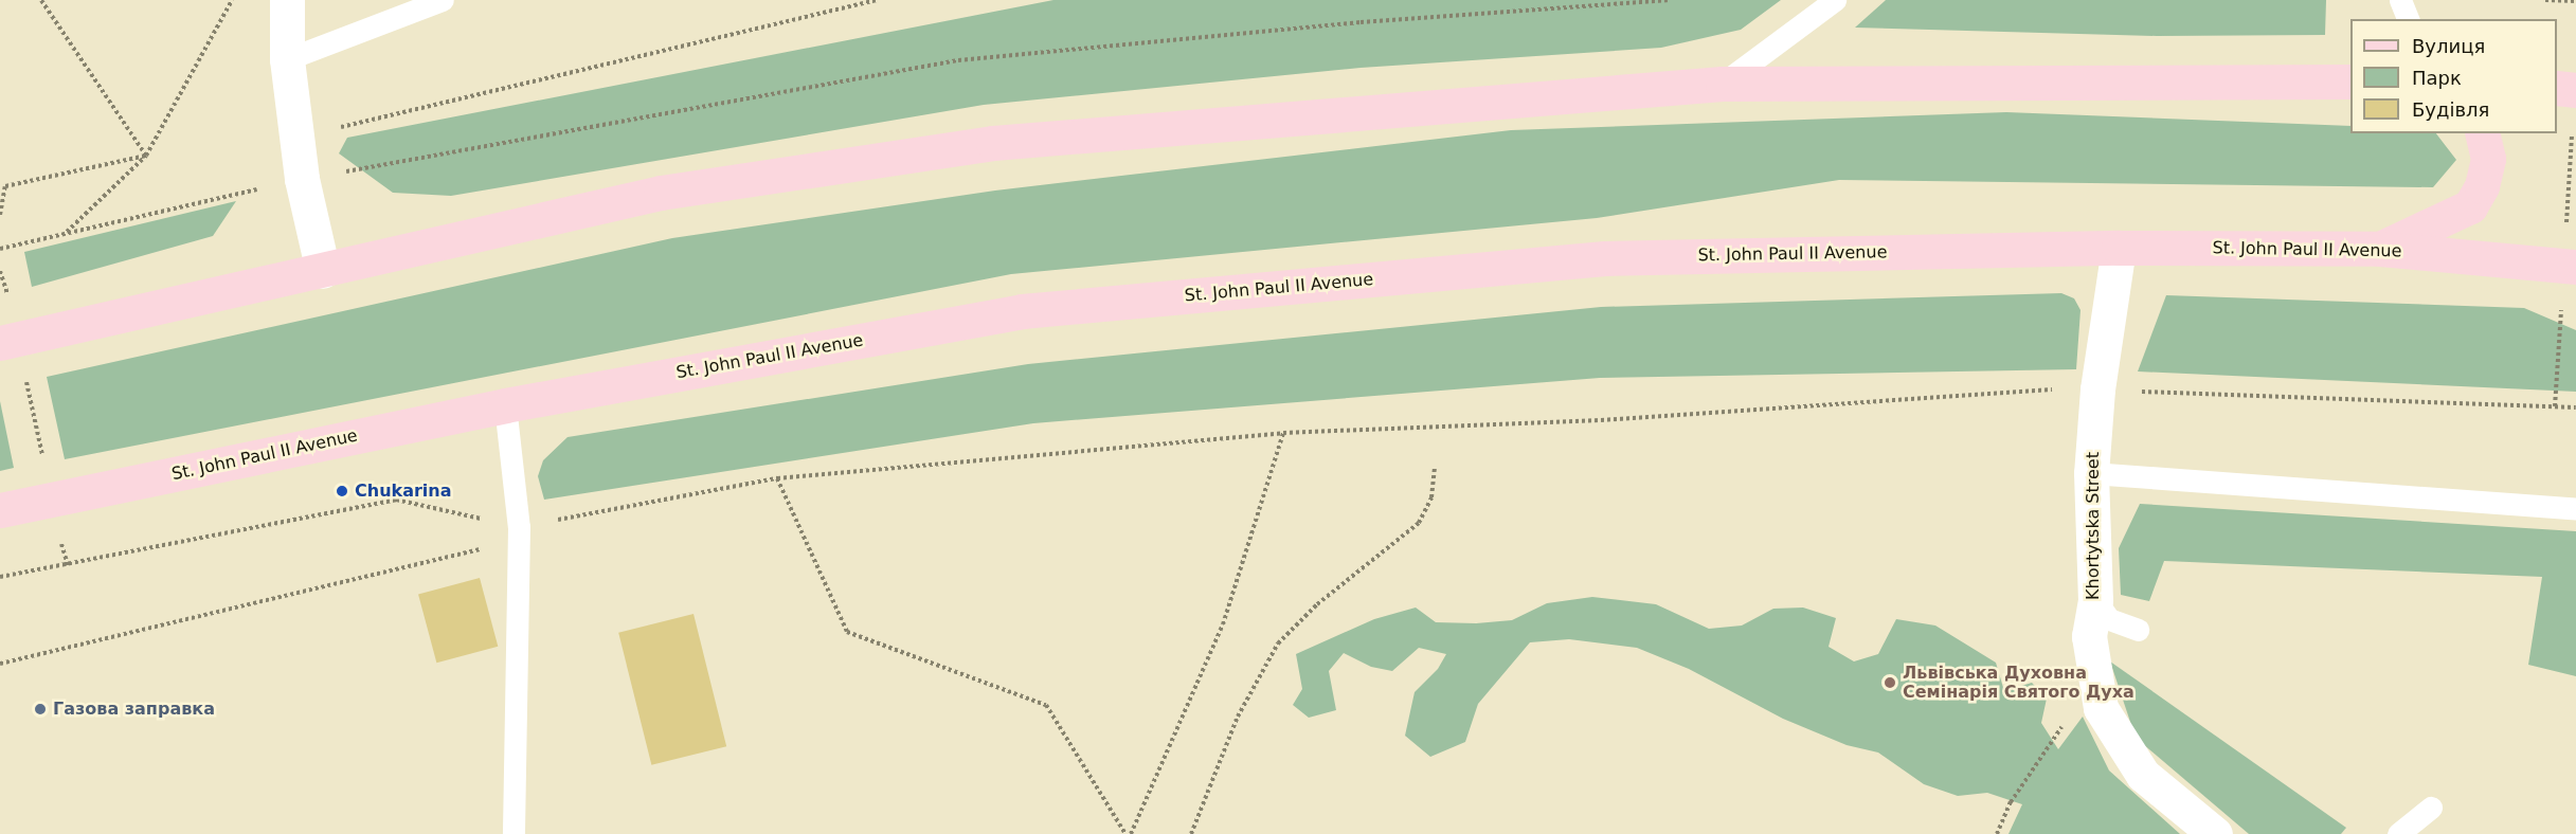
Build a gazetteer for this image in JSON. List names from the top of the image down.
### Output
{
  "streets": {
    "main road": ["St. John Paul II Avenue"],
    "street": ["Khortytska Street"]
  },
  "crossings": [
    ["St. John Paul II Avenue", "Khortytska Street"]
  ],
  "places": ["Chukarina", "Львівська Духовна Семінарія Святого Духа", "Газова заправка"],
  "legend": ["Вулиця", "Парк", "Будівля"]
}
